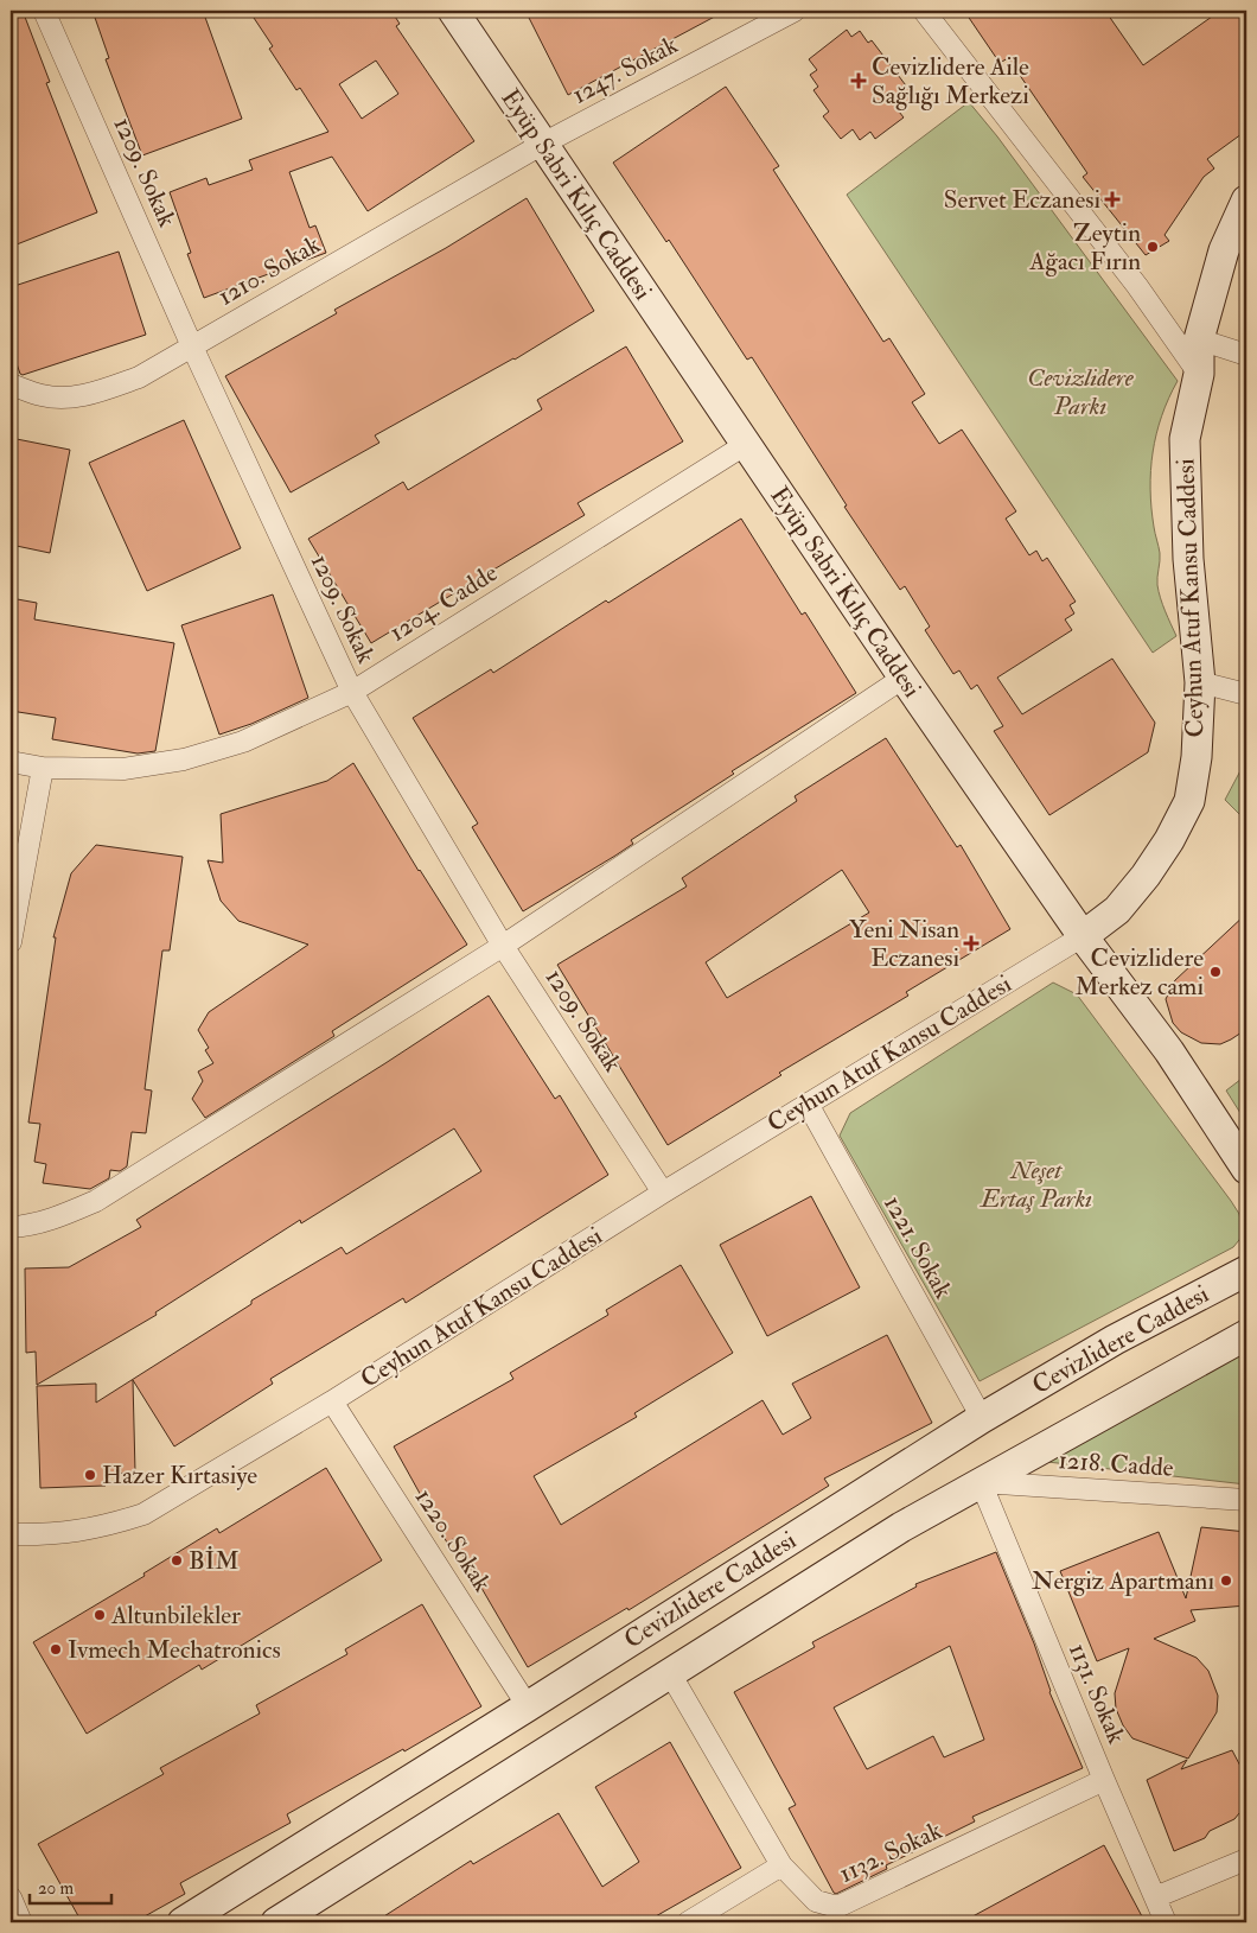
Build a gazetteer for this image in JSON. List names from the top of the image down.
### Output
{
  "streets": {
    "main road": ["Eyüp Sabri Kılıç Caddesi", "Ceyhun Atuf Kansu Caddesi", "Cevizlidere Caddesi"],
    "street": [
      "1247. Sokak",
      "1209. Sokak",
      "1210. Sokak",
      "1204. Cadde",
      "1221. Sokak",
      "1218. Cadde",
      "1220. Sokak",
      "1131. Sokak",
      "1132. Sokak"
    ]
  },
  "crossings": [
    ["1247. Sokak", "Eyüp Sabri Kılıç Caddesi"],
    ["1247. Sokak", "1210. Sokak"],
    ["1209. Sokak", "1210. Sokak"],
    ["1209. Sokak", "Ceyhun Atuf Kansu Caddesi"],
    ["1209. Sokak", "1204. Cadde"],
    ["Eyüp Sabri Kılıç Caddesi", "1210. Sokak"],
    ["Eyüp Sabri Kılıç Caddesi", "Ceyhun Atuf Kansu Caddesi"],
    ["Eyüp Sabri Kılıç Caddesi", "1204. Cadde"],
    ["Ceyhun Atuf Kansu Caddesi", "1221. Sokak"],
    ["Ceyhun Atuf Kansu Caddesi", "1220. Sokak"],
    ["1221. Sokak", "Cevizlidere Caddesi"],
    ["Cevizlidere Caddesi", "1218. Cadde"],
    ["Cevizlidere Caddesi", "1220. Sokak"],
    ["Cevizlidere Caddesi", "1131. Sokak"],
    ["Cevizlidere Caddesi", "1132. Sokak"],
    ["1218. Cadde", "1131. Sokak"],
    ["1131. Sokak", "1132. Sokak"]
  ],
  "parks": ["Cevizlidere Parkı", "Neşet Ertaş Parkı"],
  "places": {
    "health": ["Cevizlidere Aile Sağlığı Merkezi", "Servet Eczanesi", "Yeni Nisan Eczanesi"],
    "other": [
      "Zeytin Ağacı Fırın",
      "Cevizlidere Merkez cami",
      "Hazer Kırtasiye",
      "BİM",
      "Nergiz Apartmanı",
      "Altunbilekler",
      "Ivmech Mechatronics"
    ]
  },
  "scale_bar": "20 m"
}
